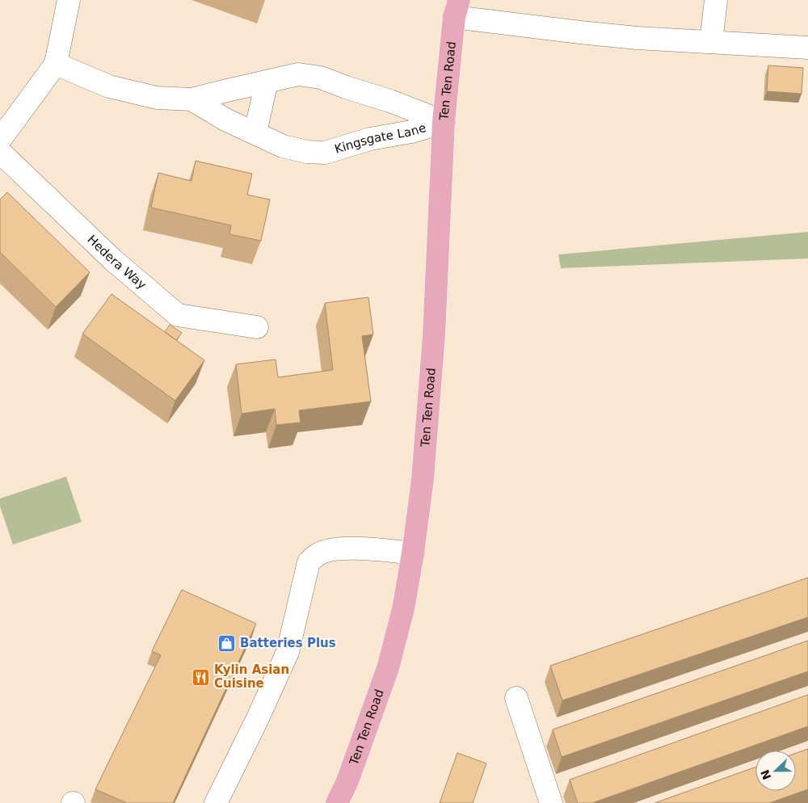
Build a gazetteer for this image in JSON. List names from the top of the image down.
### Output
{
  "streets": {
    "main road": ["Ten Ten Road"],
    "street": ["Kingsgate Lane", "Hedera Way"]
  },
  "crossings": [
    ["Ten Ten Road", "Kingsgate Lane"]
  ],
  "places": {
    "shop": ["Batteries Plus"],
    "restaurant": ["Kylin Asian Cuisine"]
  },
  "north": "left"
}
